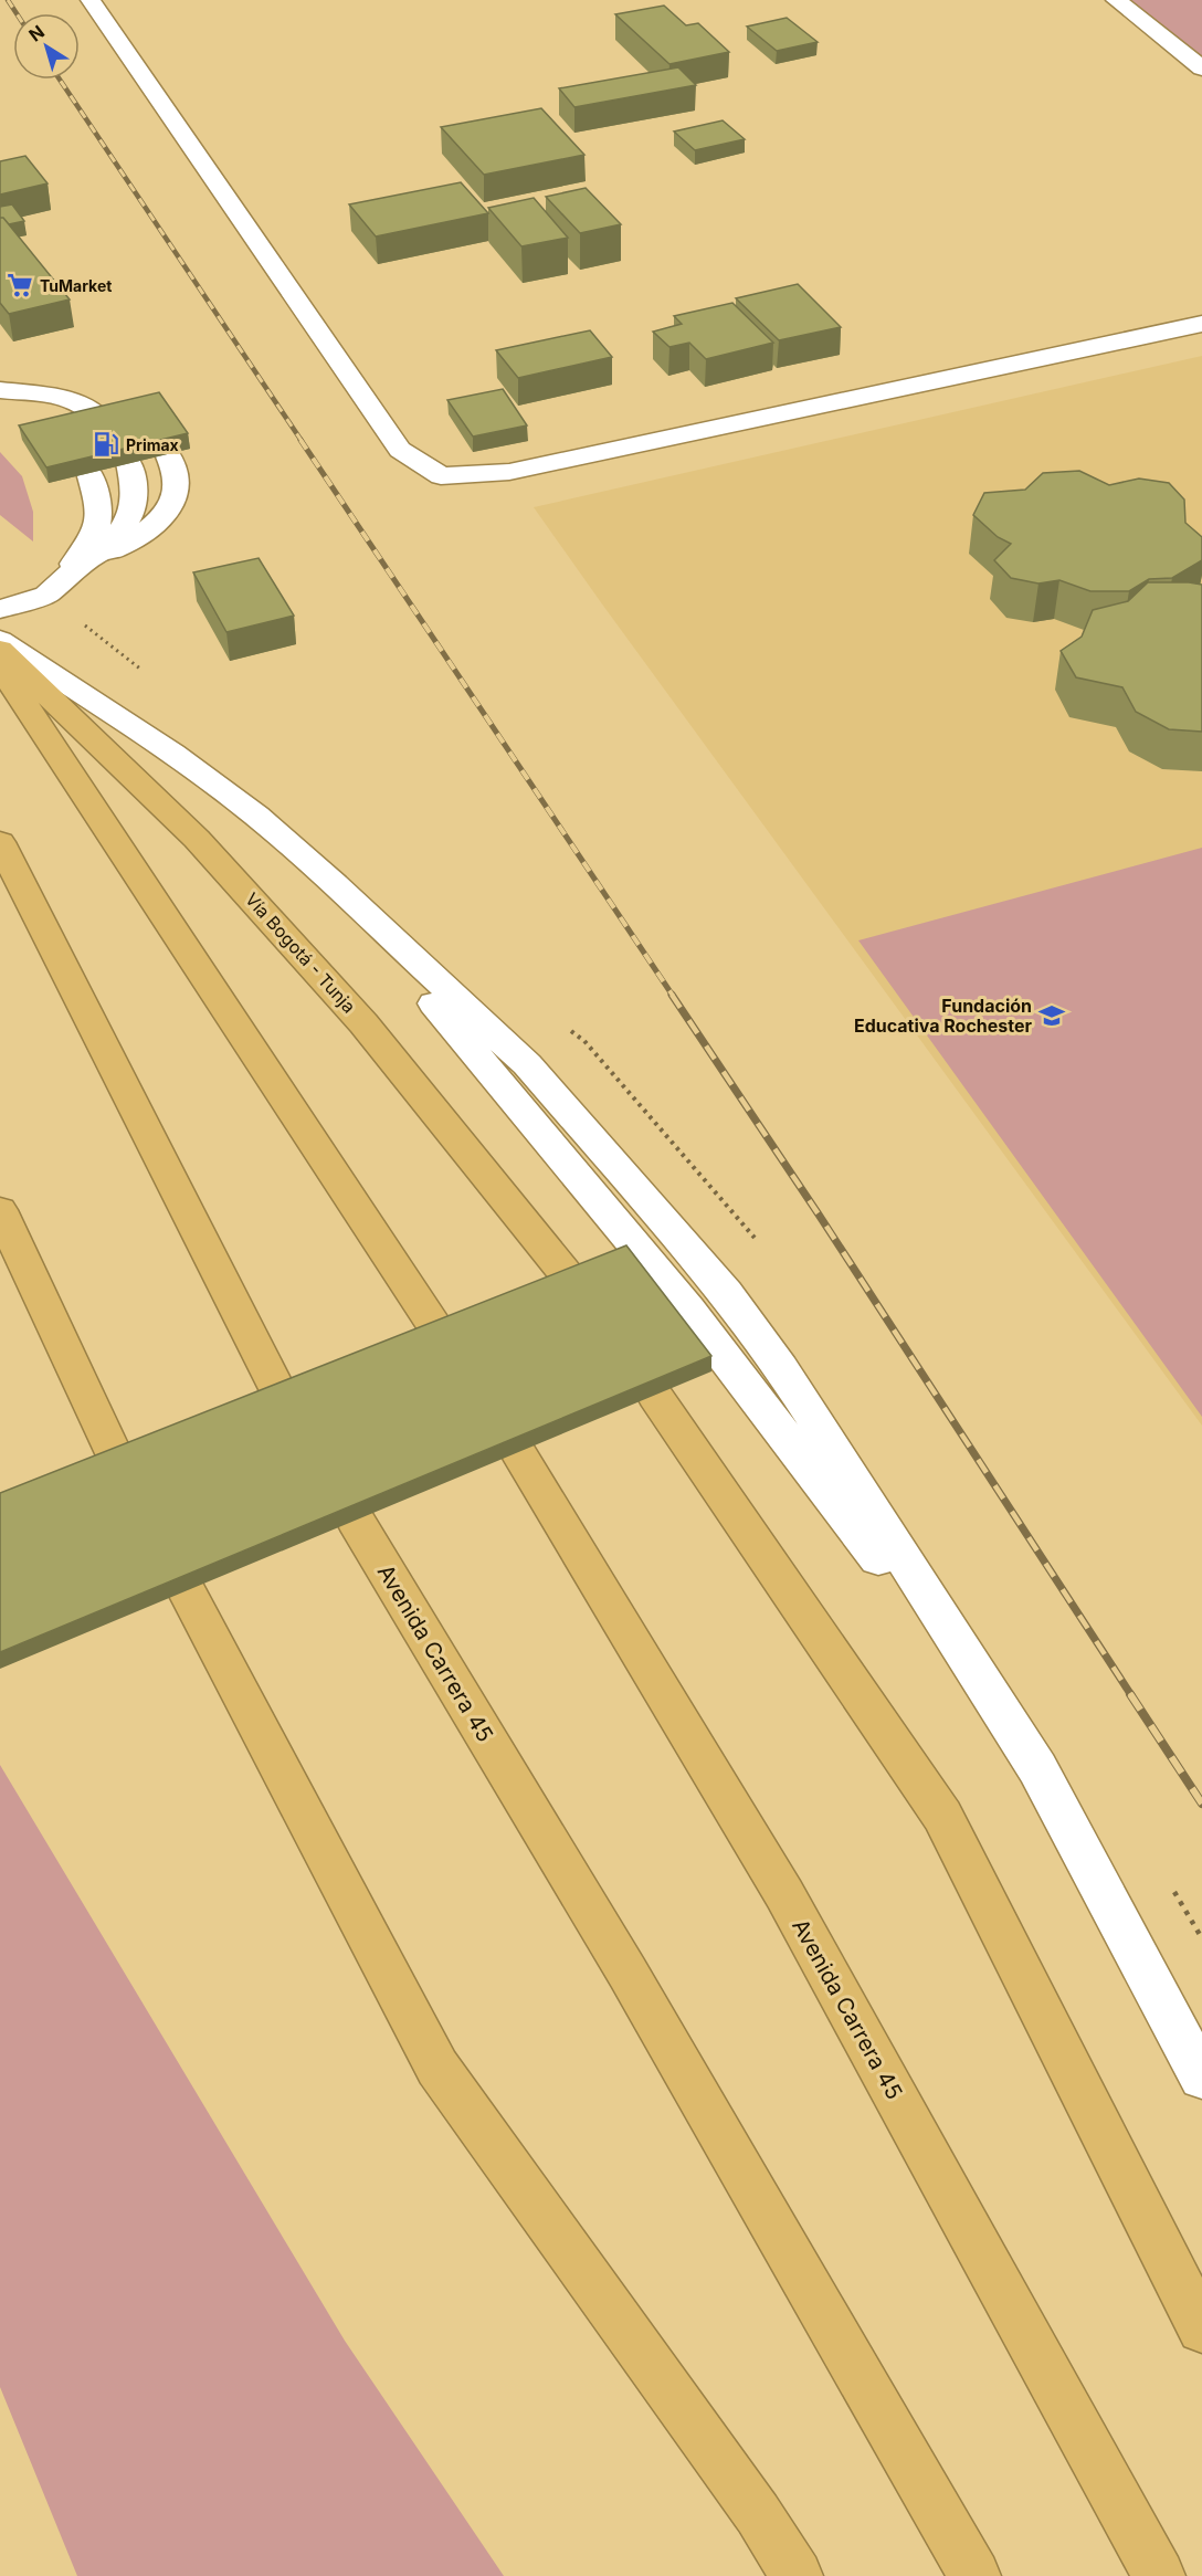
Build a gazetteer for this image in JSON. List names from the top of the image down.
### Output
{
  "streets": {
    "highway": ["Vía Bogotá - Tunja", "Avenida Carrera 45"]
  },
  "places": {
    "supermarket": ["TuMarket"],
    "fuel station": ["Primax"],
    "school or university": ["Fundación Educativa Rochester"]
  },
  "north": "top left"
}
